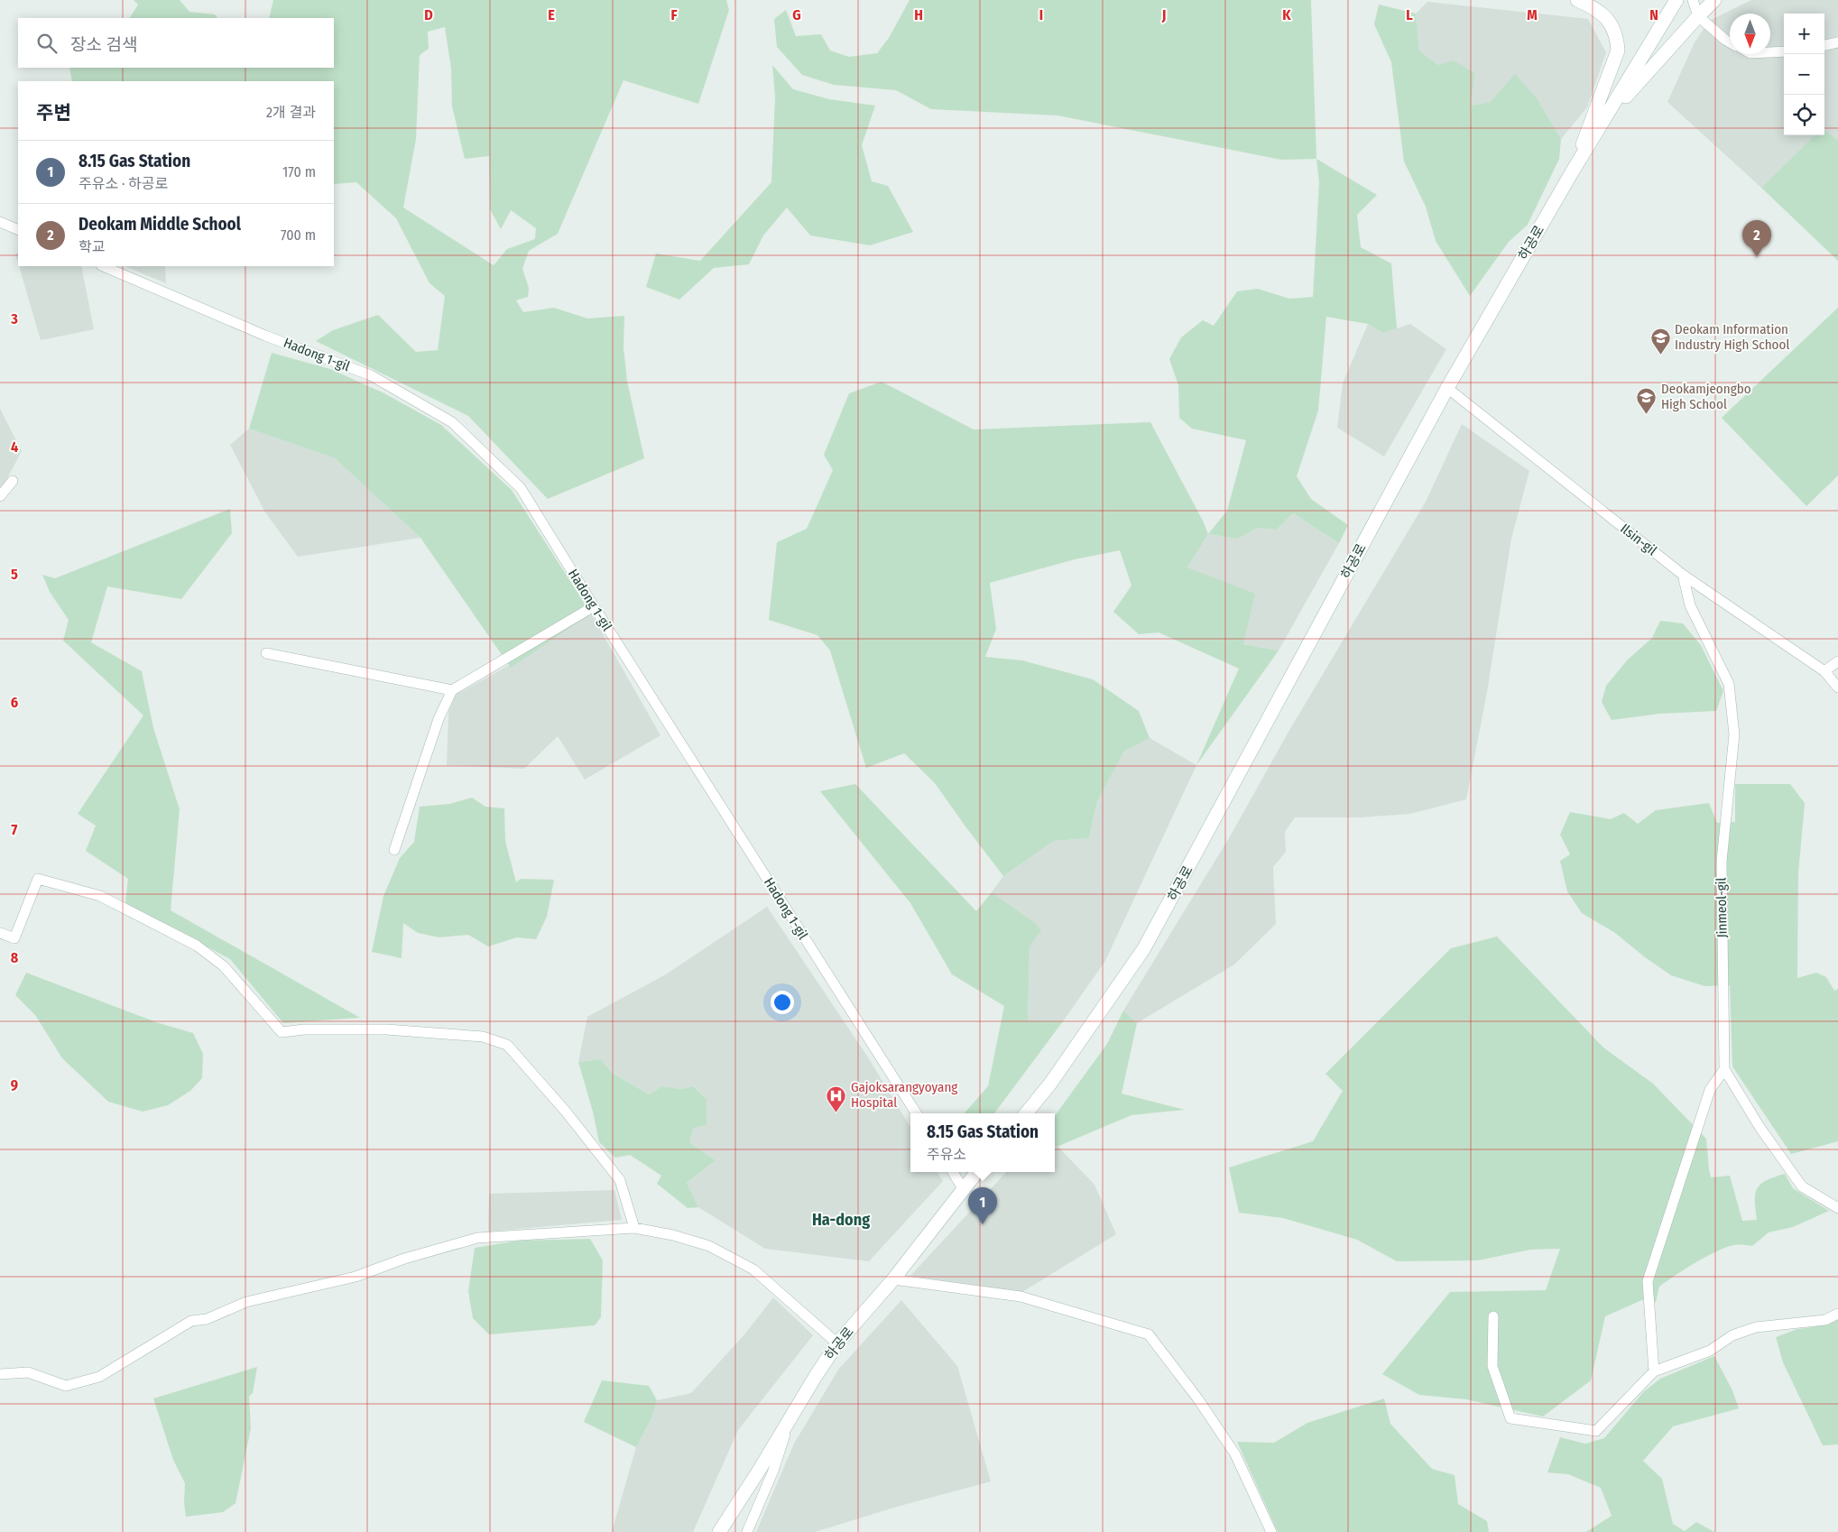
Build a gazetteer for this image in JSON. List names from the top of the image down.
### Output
{
  "streets": {
    "main road": ["하공로"],
    "street": ["Hadong 1-gil", "Ilsin-gil", "Jinmeol-gil"]
  },
  "crossings": [
    ["하공로", "Ilsin-gil"],
    ["Ilsin-gil", "Jinmeol-gil"]
  ],
  "districts": ["Ha-dong"],
  "places": {
    "school or university": ["Deokam Information Industry High School", "Deokamjeongbo High School"],
    "hospital": ["Gajoksarangyoyang Hospital"]
  },
  "north": "bottom",
  "page": {
    "map_buttons": ["+", "−"],
    "search": "장소 검색",
    "heading": ["주변", "2개 결과"],
    "list": [
      {
        "mark": "1",
        "name": "8.15 Gas Station",
        "note": "주유소 · 하공로",
        "value": "170 m"
      },
      {
        "mark": "2",
        "name": "Deokam Middle School",
        "note": "학교",
        "value": "700 m"
      }
    ],
    "pins": ["2", "1"],
    "popup": ["8.15 Gas Station", "주유소"]
  },
  "grid": {
    "columns": [
      "D",
      "E",
      "F",
      "G",
      "H",
      "I",
      "J",
      "K",
      "L",
      "M",
      "N"
    ],
    "rows": [
      "3",
      "4",
      "5",
      "6",
      "7",
      "8",
      "9"
    ]
  }
}
